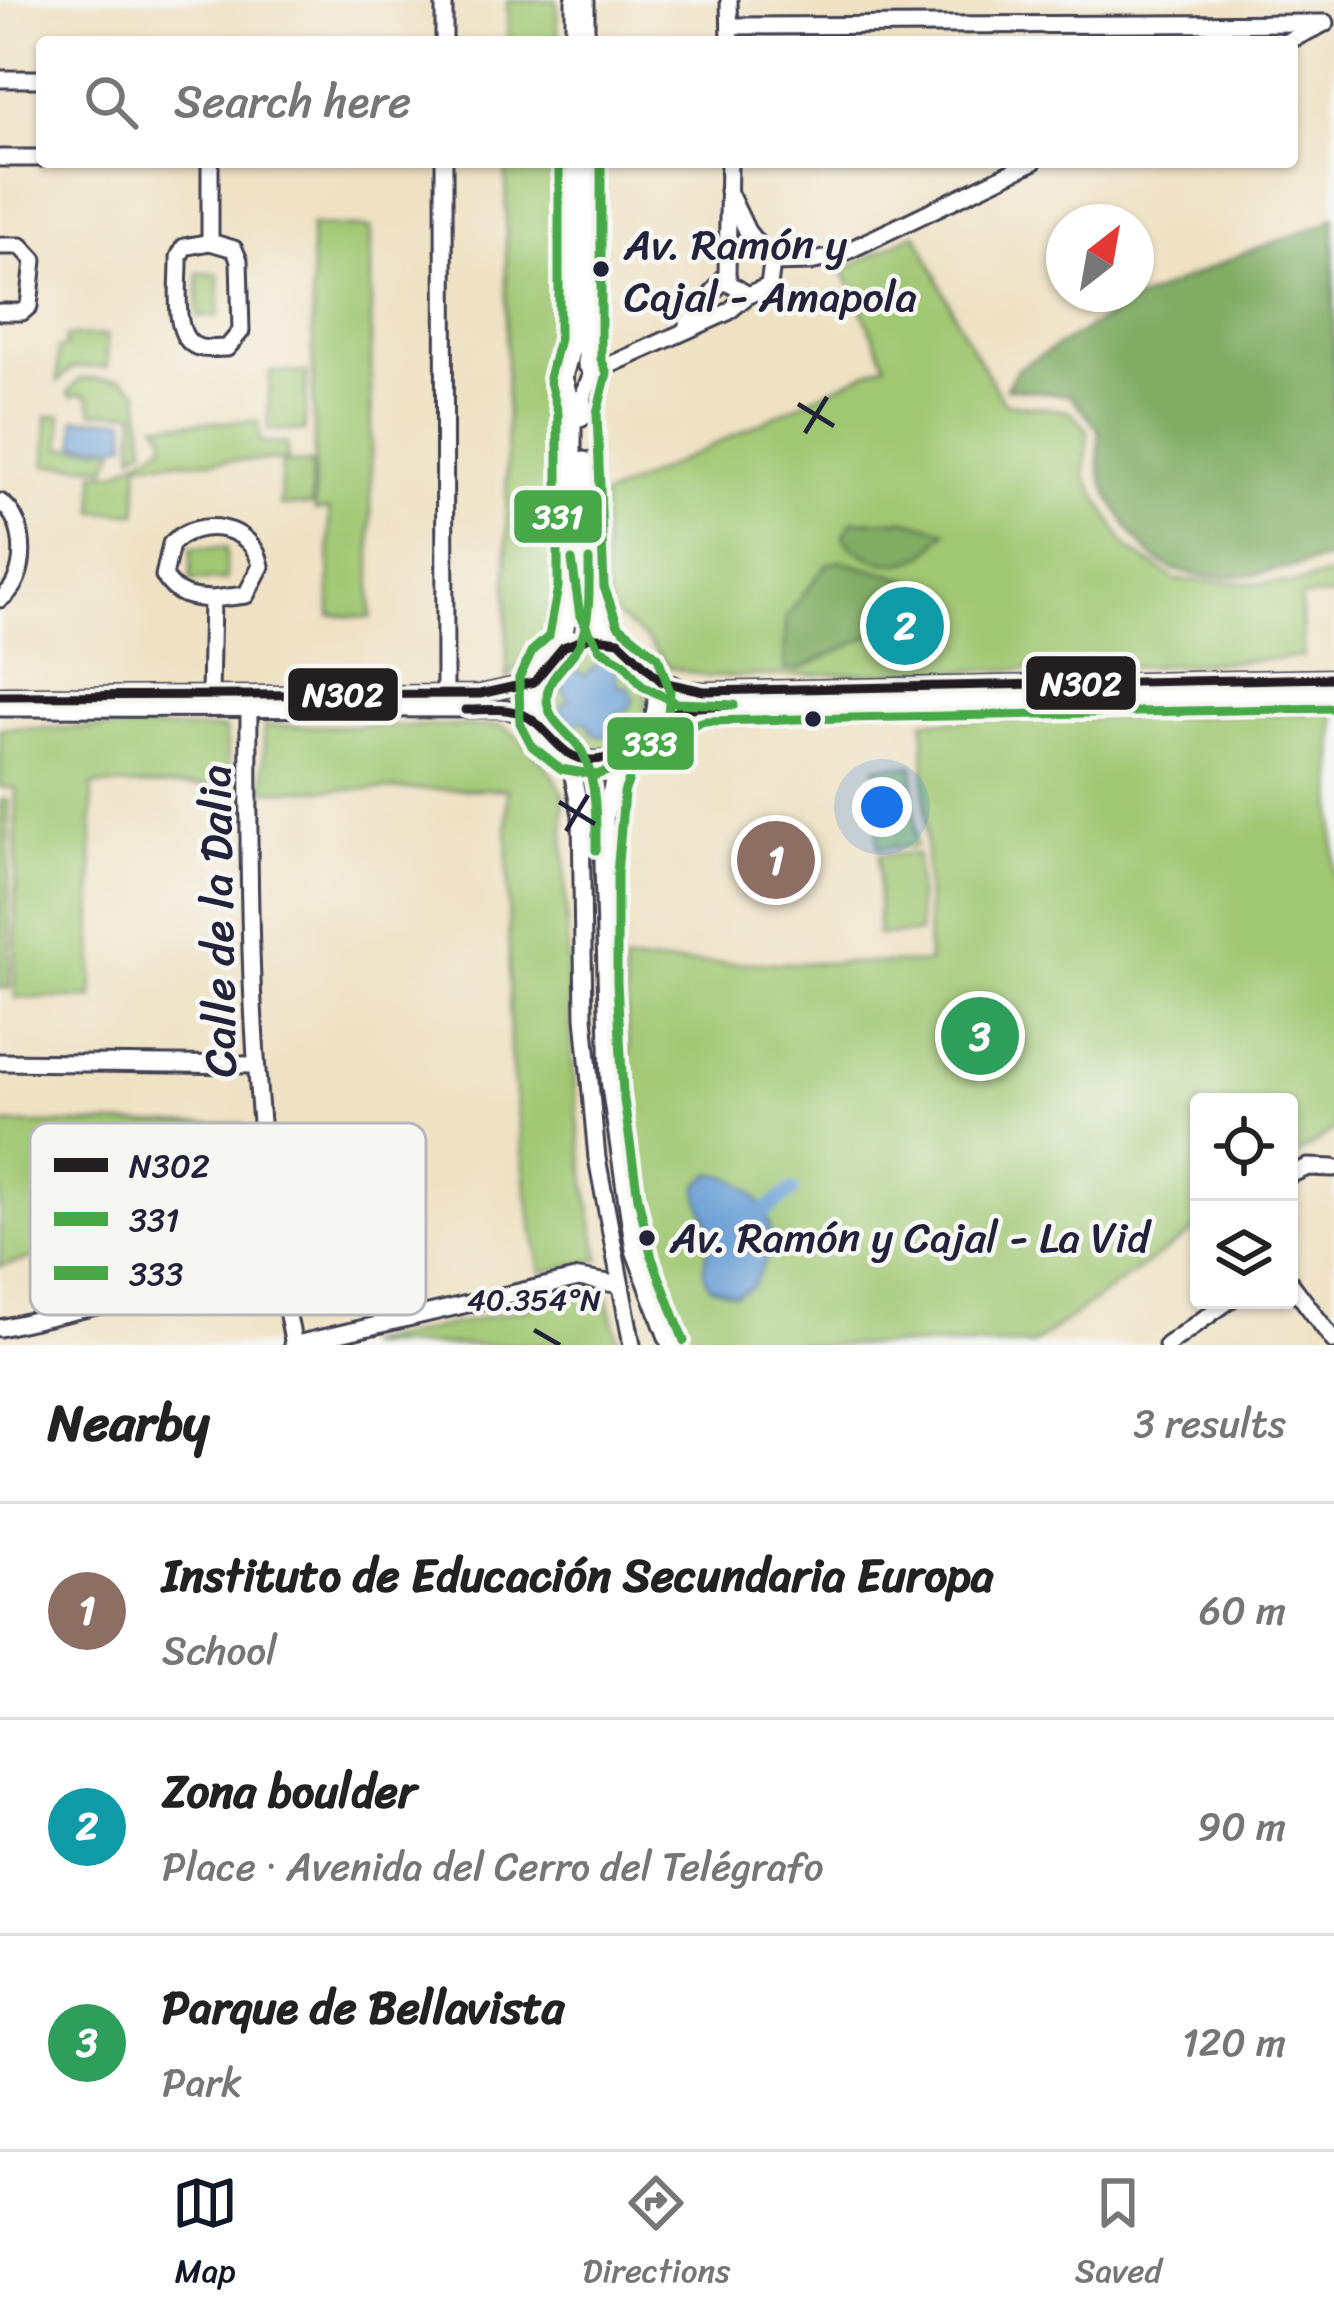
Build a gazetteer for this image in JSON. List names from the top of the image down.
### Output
{
  "streets": {
    "street": ["Calle de la Dalia"]
  },
  "places": ["Av. Ramón y Cajal - Amapola", "Av. Ramón y Cajal - La Vid"],
  "lines": ["transit line 331", "transit line 333", "transit line N302"],
  "legend": ["N302", "331", "333"],
  "north": "top right",
  "page": {
    "search": "Search here",
    "pins": ["2", "1", "3"],
    "heading": ["Nearby", "3 results"],
    "list": [
      {
        "mark": "1",
        "name": "Instituto de Educación Secundaria Europa",
        "note": "School",
        "value": "60 m"
      },
      {
        "mark": "2",
        "name": "Zona boulder",
        "note": "Place · Avenida del Cerro del Telégrafo",
        "value": "90 m"
      },
      {
        "mark": "3",
        "name": "Parque de Bellavista",
        "note": "Park",
        "value": "120 m"
      }
    ],
    "nav": ["Map", "Directions", "Saved"]
  },
  "coordinates": ["40.354°N"]
}
